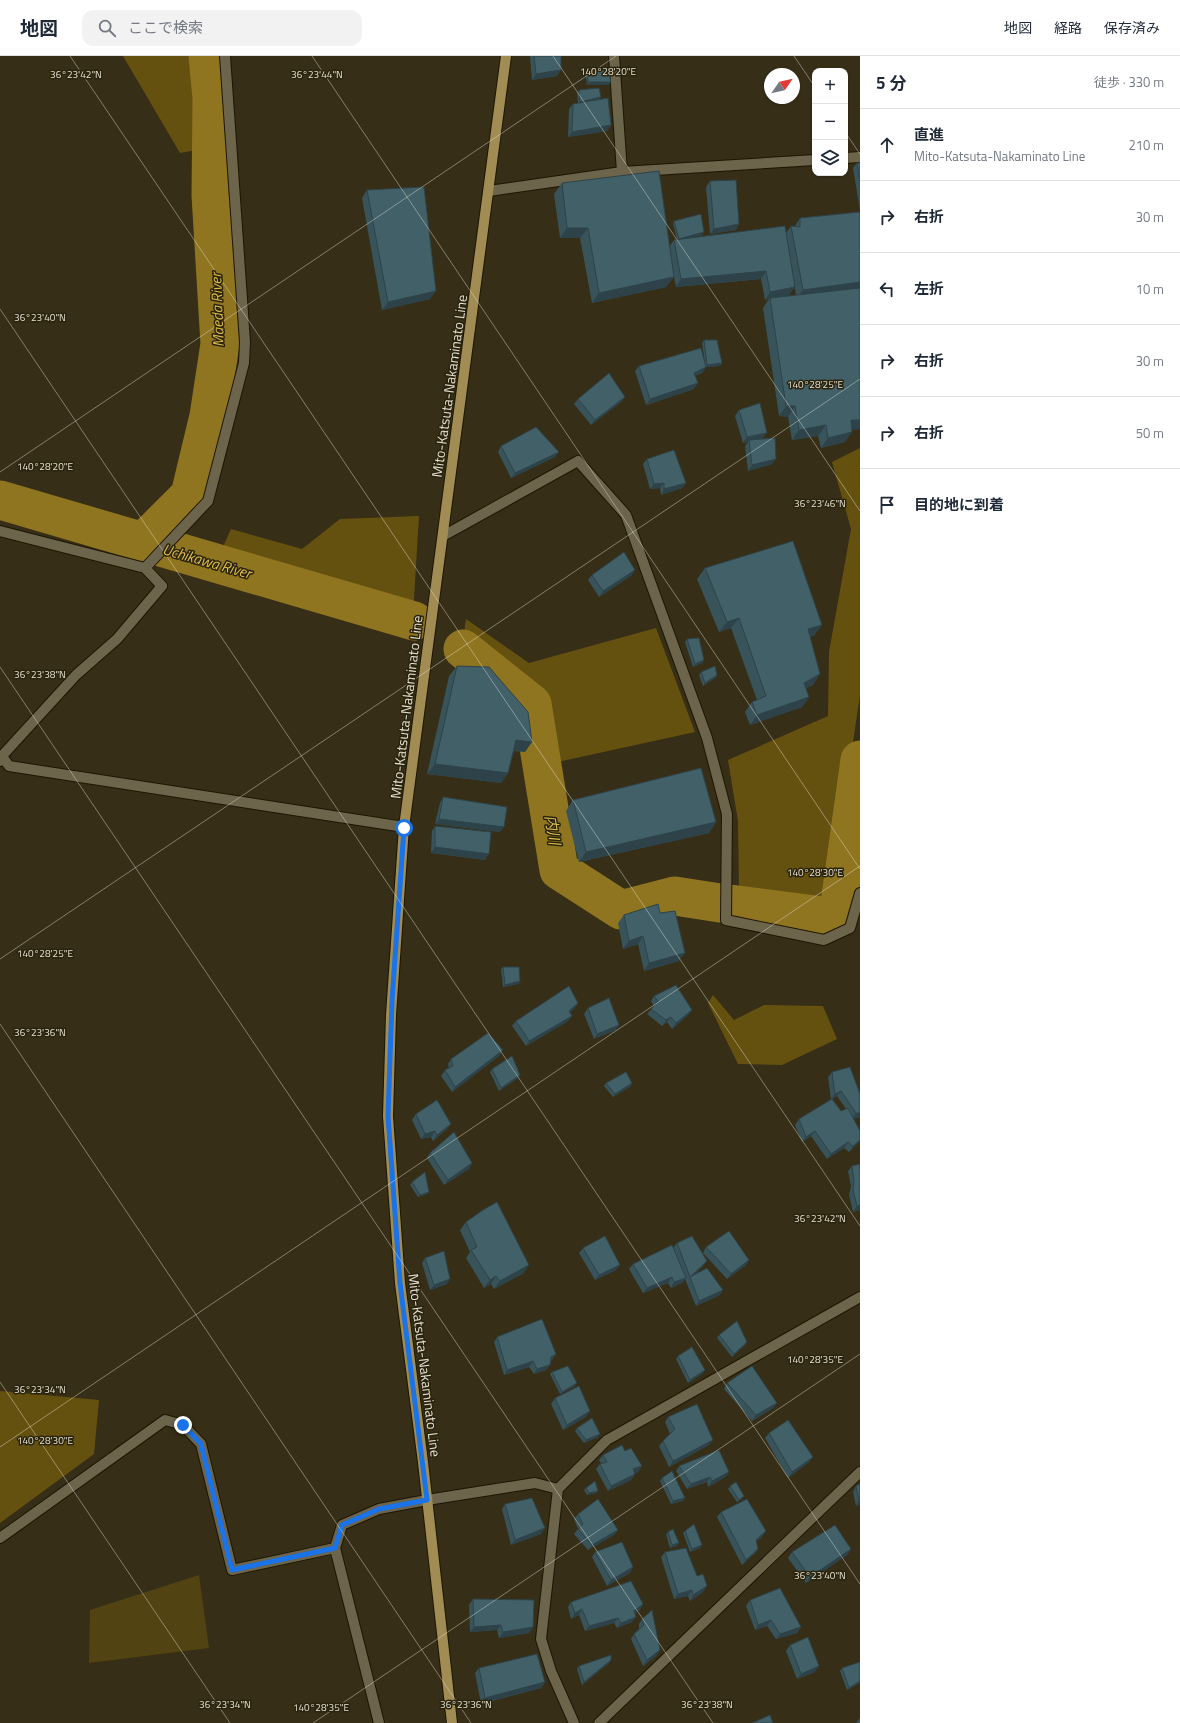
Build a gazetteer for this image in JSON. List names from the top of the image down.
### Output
{
  "streets": {
    "main road": ["Mito-Katsuta-Nakaminato Line"]
  },
  "water": ["Maeda River", "Uchikawa River", "内川"],
  "north": "top right",
  "page": {
    "header": "地図",
    "search": "ここで検索",
    "nav": ["地図", "経路", "保存済み"],
    "heading": ["5 分", "徒歩 · 330 m"],
    "map_buttons": ["+", "−"],
    "list": [
      ["直進", "Mito-Katsuta-Nakaminato Line", "210 m"],
      ["右折", "30 m"],
      ["左折", "10 m"],
      ["右折", "30 m"],
      ["右折", "50 m"],
      "目的地に到着"
    ]
  },
  "coordinates": [
    "140°28'20\"E",
    "36°23'42\"N",
    "36°23'44\"N",
    "36°23'40\"N",
    "140°28'25\"E",
    "36°23'46\"N",
    "36°23'38\"N",
    "140°28'30\"E",
    "36°23'36\"N",
    "140°28'35\"E",
    "36°23'34\"N"
  ]
}
